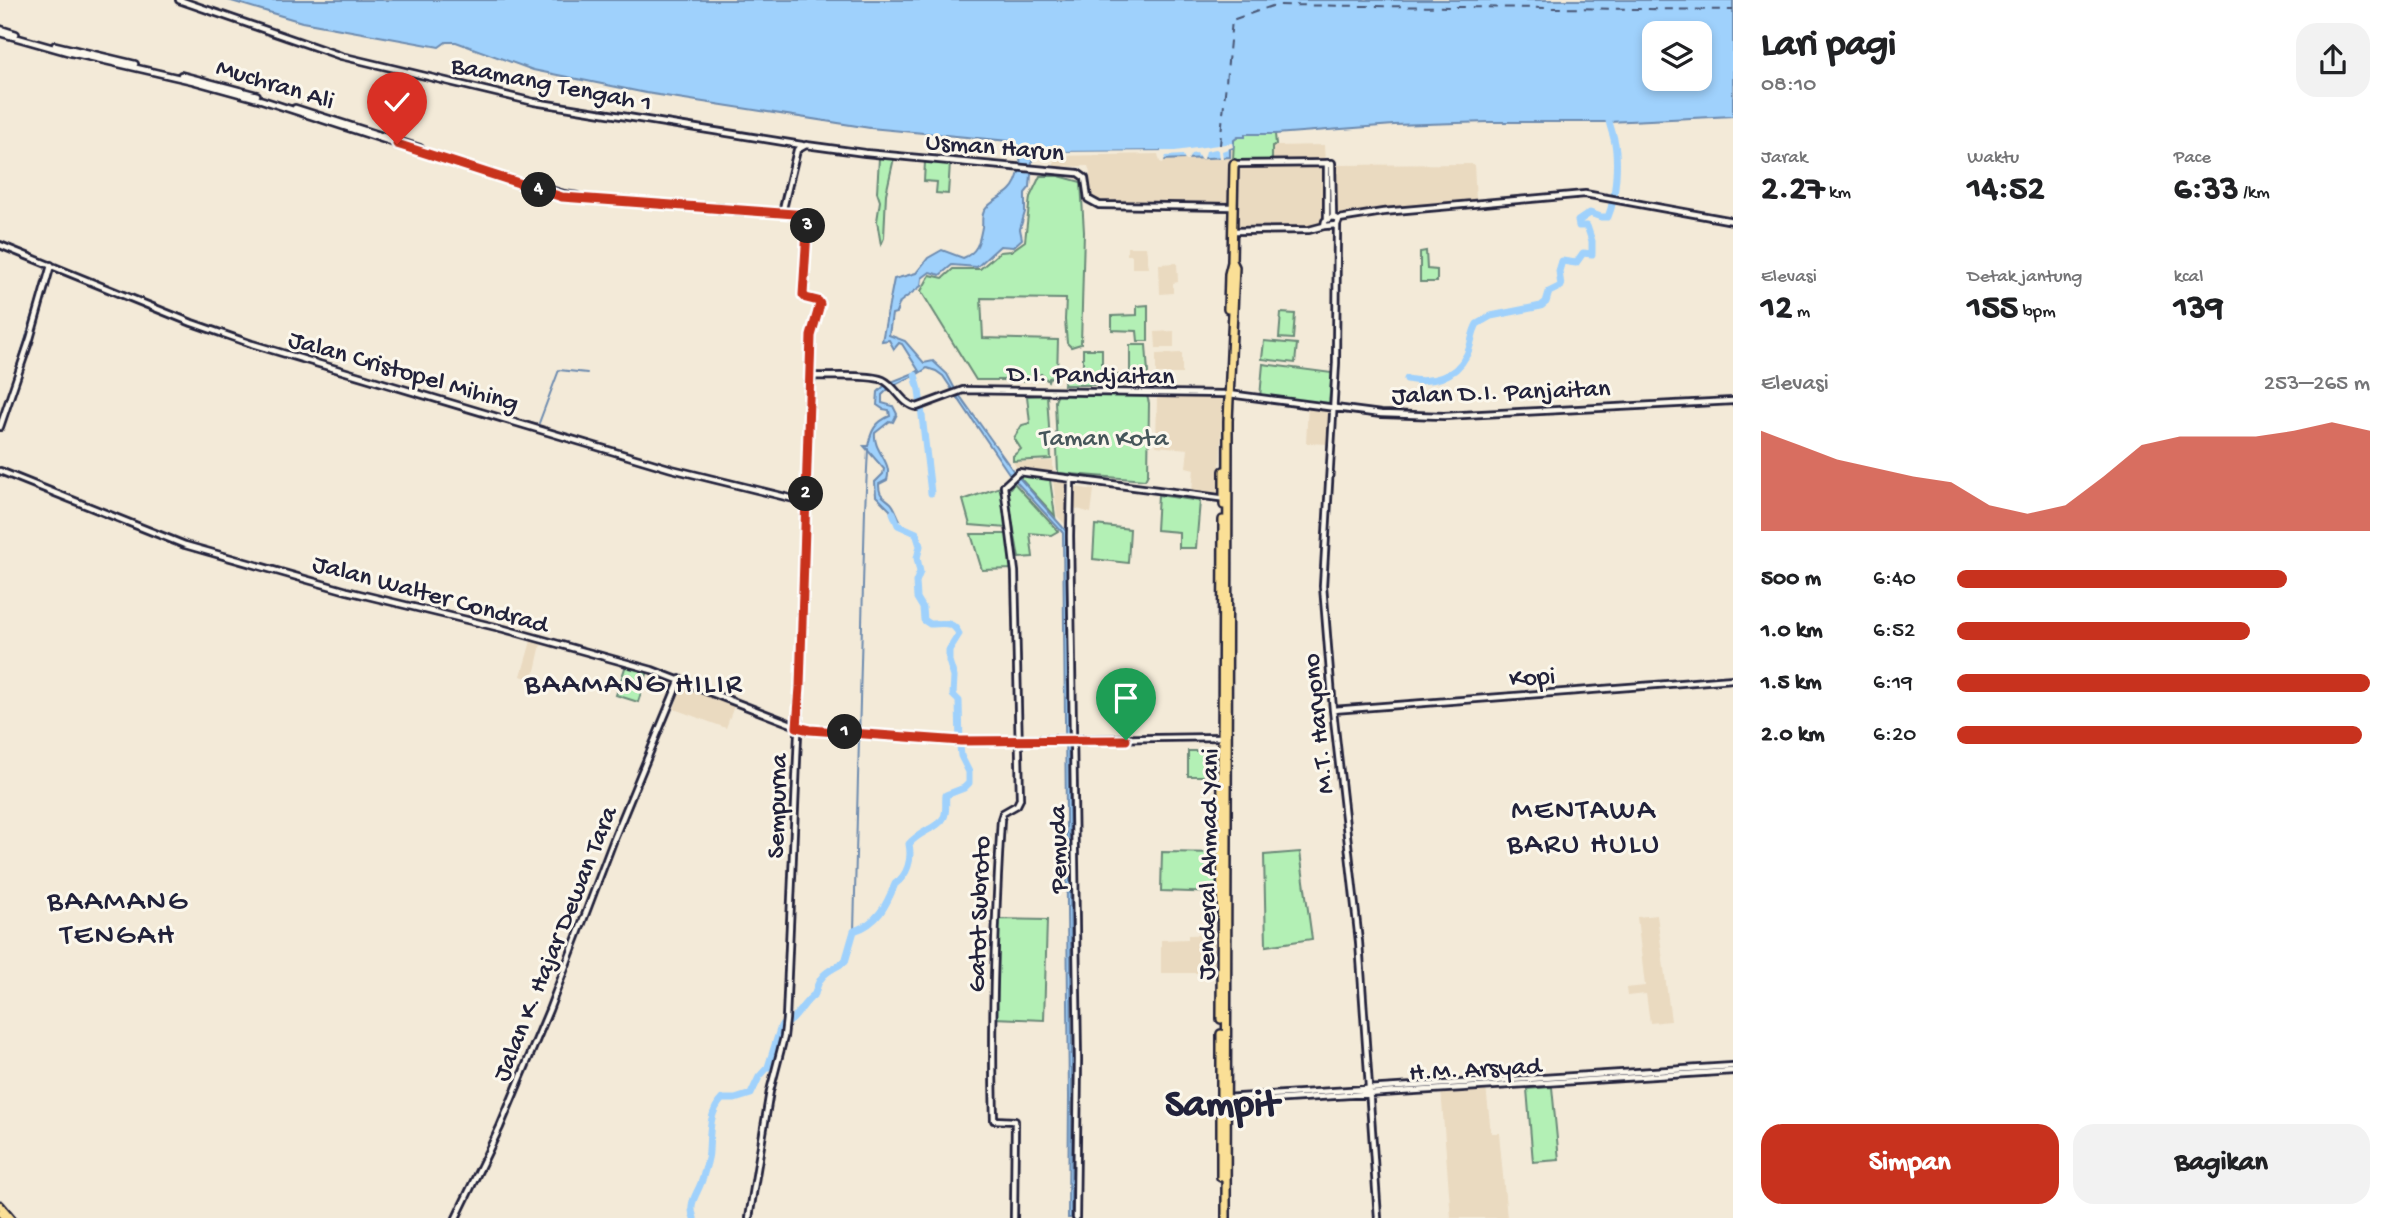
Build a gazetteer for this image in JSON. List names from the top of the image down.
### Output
{
  "streets": {
    "highway": ["Jenderal Ahmad Yani"],
    "street": [
      "Muchran Ali",
      "Baamang Tengah 1",
      "Usman Harun",
      "Jalan Cristopel Mihing",
      "D.I. Pandjaitan",
      "Jalan D.I. Panjaitan",
      "Jalan Walter Condrad",
      "Kopi",
      "M.T. Haryono",
      "Sempurna",
      "Pemuda",
      "Gatot Subroto",
      "Jalan K. Hajar Dewan Tara",
      "H.M. Arsyad"
    ]
  },
  "crossings": [
    ["Muchran Ali", "Sempurna"],
    ["Baamang Tengah 1", "Usman Harun"],
    ["Jalan Cristopel Mihing", "Sempurna"],
    ["D.I. Pandjaitan", "Jalan D.I. Panjaitan"],
    ["D.I. Pandjaitan", "Sempurna"],
    ["Jalan D.I. Panjaitan", "M.T. Haryono"],
    ["Jalan Walter Condrad", "Sempurna"],
    ["Jalan Walter Condrad", "Pemuda"],
    ["Jalan Walter Condrad", "Jenderal Ahmad Yani"],
    ["Jalan Walter Condrad", "Gatot Subroto"],
    ["Jalan Walter Condrad", "Jalan K. Hajar Dewan Tara"],
    ["Kopi", "M.T. Haryono"],
    ["M.T. Haryono", "H.M. Arsyad"],
    ["Pemuda", "Gatot Subroto"],
    ["Jenderal Ahmad Yani", "H.M. Arsyad"]
  ],
  "districts": [
    "BAAMANG HILIR",
    "MENTAWA BARU HULU",
    "BAAMANG TENGAH",
    "Sampit"
  ],
  "parks": ["Taman Kota"],
  "page": {
    "heading": ["Lari pagi", "08:10"],
    "stats": [
      ["Jarak", "2.27 km"],
      ["Waktu", "14:52"],
      ["Pace", "6:33 /km"],
      ["Elevasi", "12 m"],
      ["Detak jantung", "155 bpm"],
      ["kcal", "139"]
    ],
    "pins": [
      "4",
      "3",
      "2",
      "1"
    ],
    "chart": ["Elevasi", "253–265 m"],
    "list": [
      {
        "name": "500 m",
        "note": "6:40"
      },
      {
        "name": "1.0 km",
        "note": "6:52"
      },
      {
        "name": "1.5 km",
        "note": "6:19"
      },
      {
        "name": "2.0 km",
        "note": "6:20"
      }
    ],
    "buttons": ["Simpan", "Bagikan"]
  }
}
